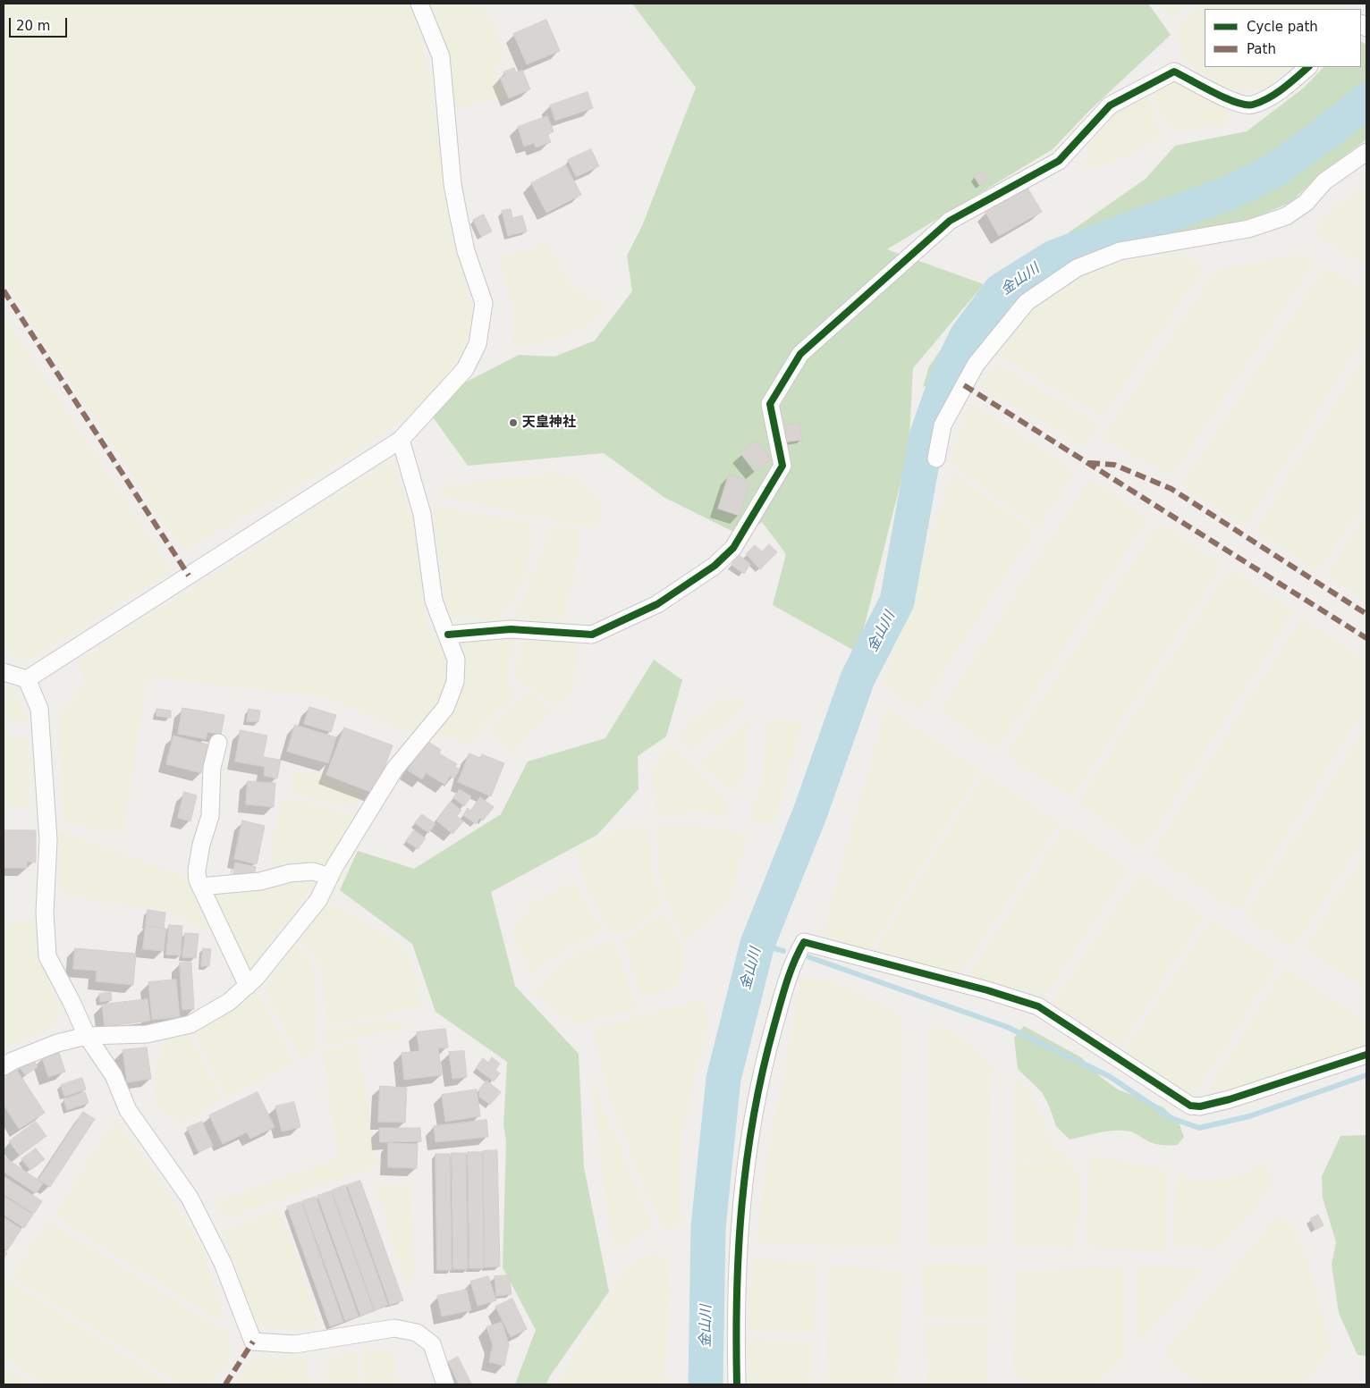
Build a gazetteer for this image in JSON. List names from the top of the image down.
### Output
{
  "water": ["金山川"],
  "places": ["天皇神社"],
  "legend": ["Cycle path", "Path"],
  "scale_bar": "20 m"
}
